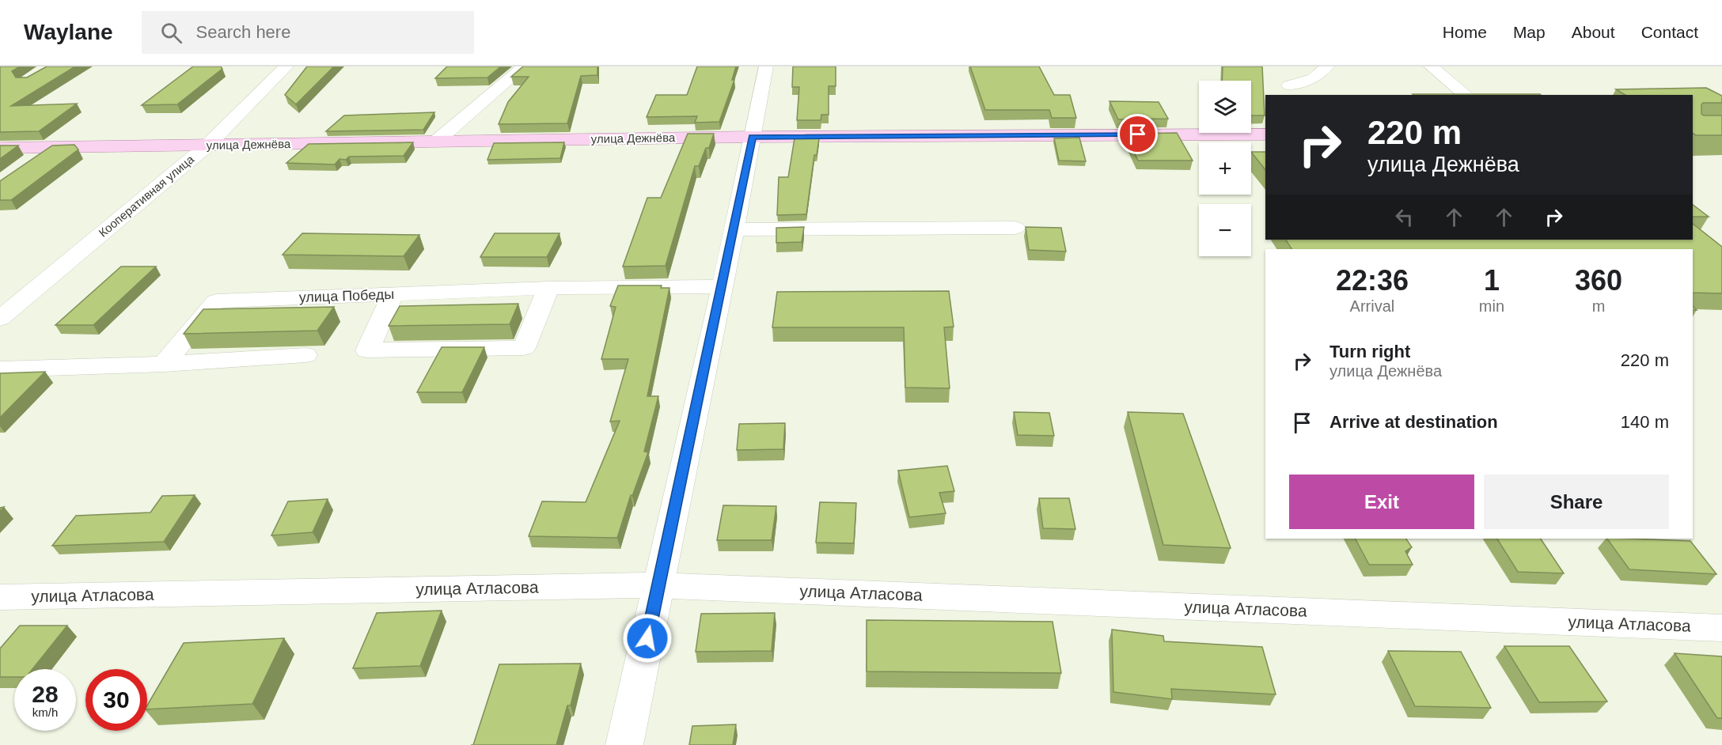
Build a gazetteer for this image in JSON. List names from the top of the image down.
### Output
{
  "streets": {
    "main road": ["улица Дежнёва"],
    "street": ["Кооперативная улица", "улица Победы", "улица Атласова"]
  },
  "crossings": [
    ["улица Дежнёва", "Кооперативная улица"]
  ],
  "page": {
    "header": "Waylane",
    "search": "Search here",
    "nav": [
      "Home",
      "Map",
      "About",
      "Contact"
    ],
    "map_buttons": ["+", "−"],
    "turn": ["220 m", "улица Дежнёва"],
    "eta": [
      "22:36",
      "Arrival",
      "1",
      "min",
      "360",
      "m"
    ],
    "list": [
      {
        "name": "Turn right",
        "note": "улица Дежнёва",
        "value": "220 m"
      },
      {
        "name": "Arrive at destination",
        "value": "140 m"
      }
    ],
    "buttons": ["Exit", "Share"],
    "speed": "28 km/h",
    "limit": "30"
  }
}
